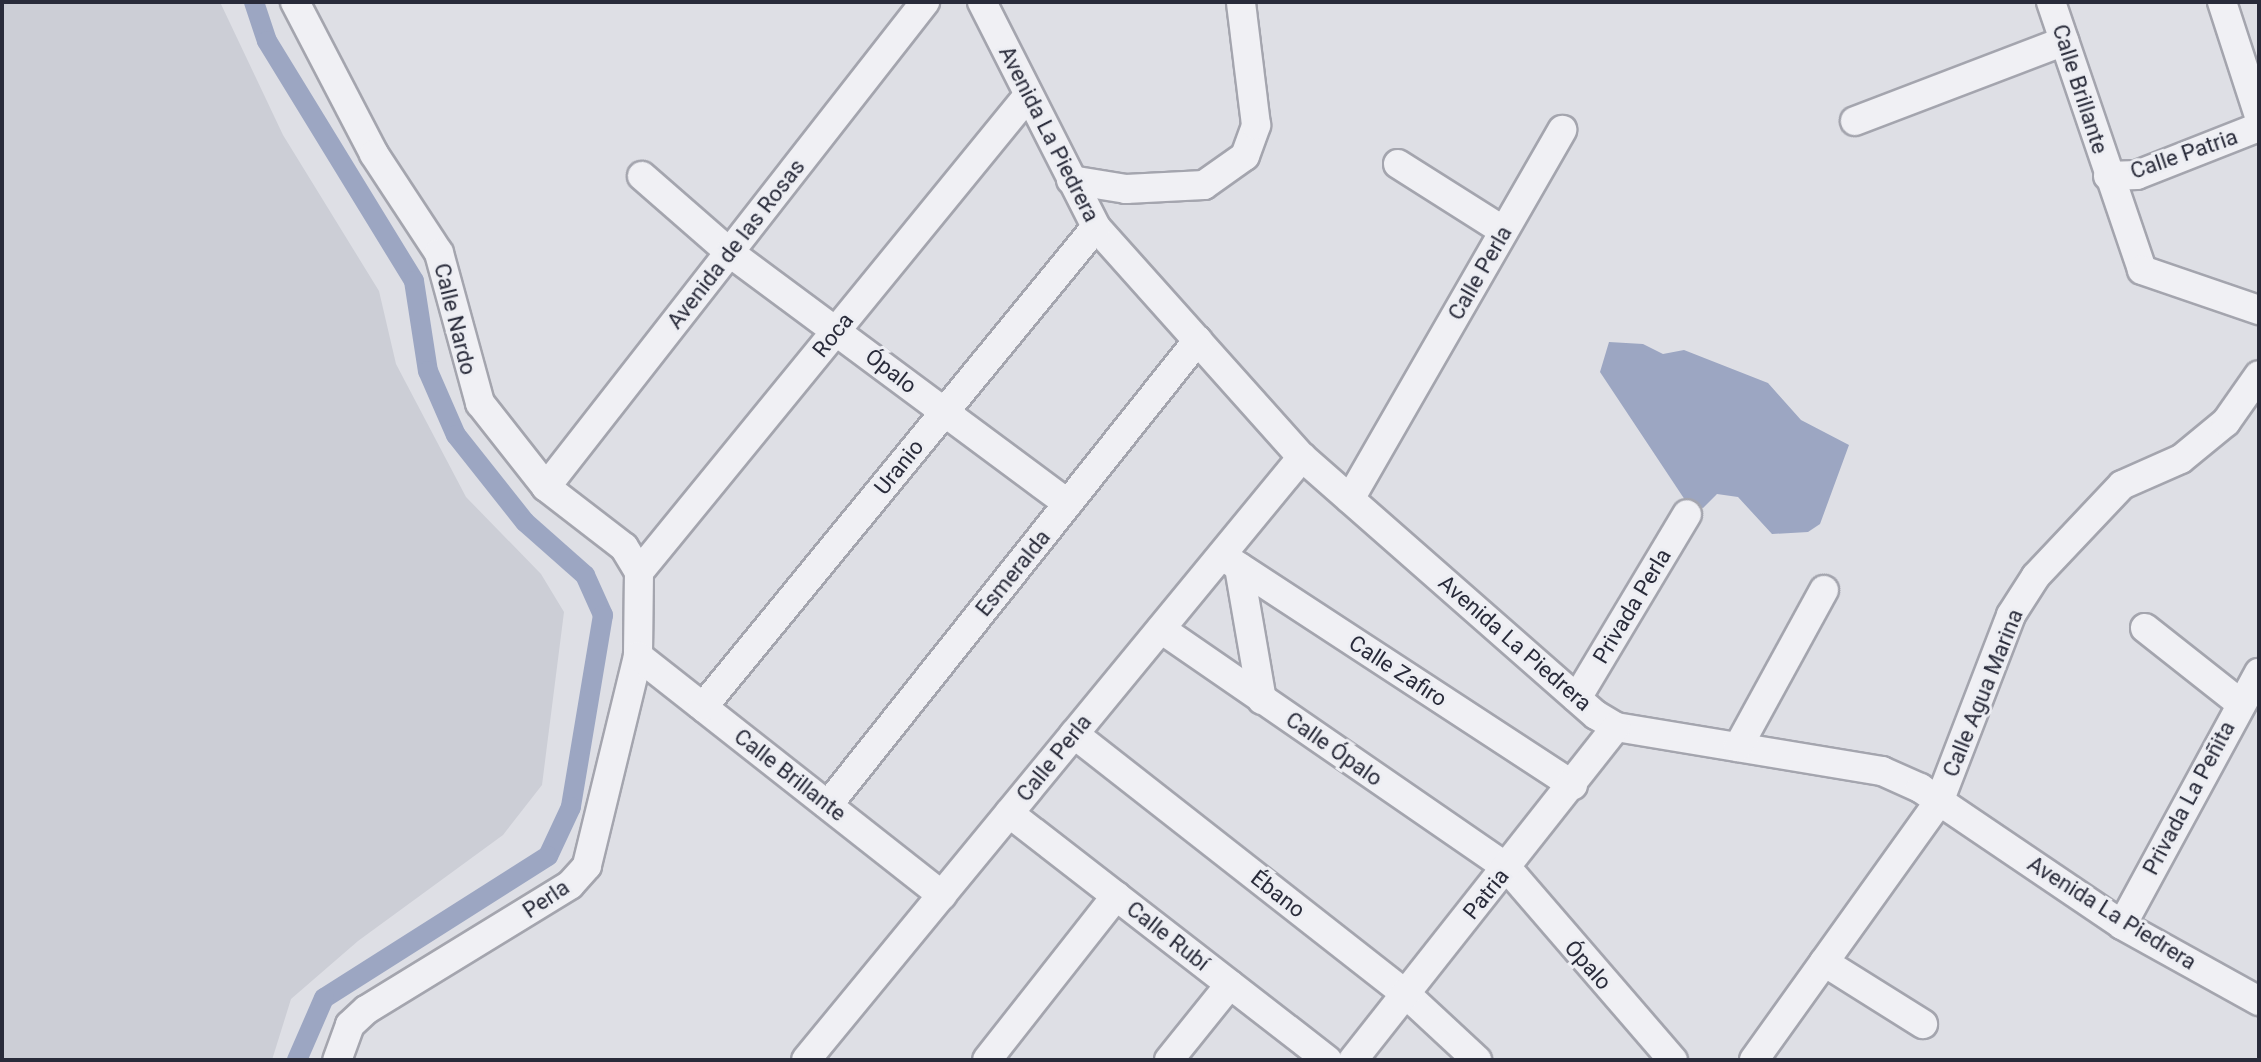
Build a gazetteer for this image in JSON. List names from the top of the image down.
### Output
{
  "streets": {
    "street": [
      "Calle Brillante",
      "Avenida La Piedrera",
      "Calle Patria",
      "Avenida de las Rosas",
      "Calle Perla",
      "Calle Nardo",
      "Roca",
      "Ópalo",
      "Uranio",
      "Esmeralda",
      "Privada Perla",
      "Calle Zafiro",
      "Calle Agua Marina",
      "Calle Ópalo",
      "Privada La Peñita",
      "Ébano",
      "Patria",
      "Perla",
      "Calle Rubí"
    ]
  },
  "crossings": [
    ["Calle Brillante", "Calle Patria"],
    ["Calle Brillante", "Calle Perla"],
    ["Calle Brillante", "Uranio"],
    ["Calle Brillante", "Esmeralda"],
    ["Calle Brillante", "Perla"],
    ["Avenida La Piedrera", "Calle Perla"],
    ["Avenida La Piedrera", "Roca"],
    ["Avenida La Piedrera", "Uranio"],
    ["Avenida La Piedrera", "Esmeralda"],
    ["Avenida La Piedrera", "Privada Perla"],
    ["Avenida La Piedrera", "Calle Agua Marina"],
    ["Avenida La Piedrera", "Privada La Peñita"],
    ["Avenida La Piedrera", "Patria"],
    ["Avenida de las Rosas", "Calle Nardo"],
    ["Avenida de las Rosas", "Ópalo"],
    ["Calle Perla", "Calle Zafiro"],
    ["Calle Perla", "Calle Ópalo"],
    ["Calle Perla", "Ébano"],
    ["Calle Perla", "Calle Rubí"],
    ["Calle Nardo", "Roca"],
    ["Roca", "Ópalo"],
    ["Ópalo", "Uranio"],
    ["Ópalo", "Esmeralda"],
    ["Ópalo", "Calle Ópalo"],
    ["Ópalo", "Patria"],
    ["Calle Zafiro", "Patria"],
    ["Calle Ópalo", "Patria"],
    ["Ébano", "Patria"]
  ]
}
